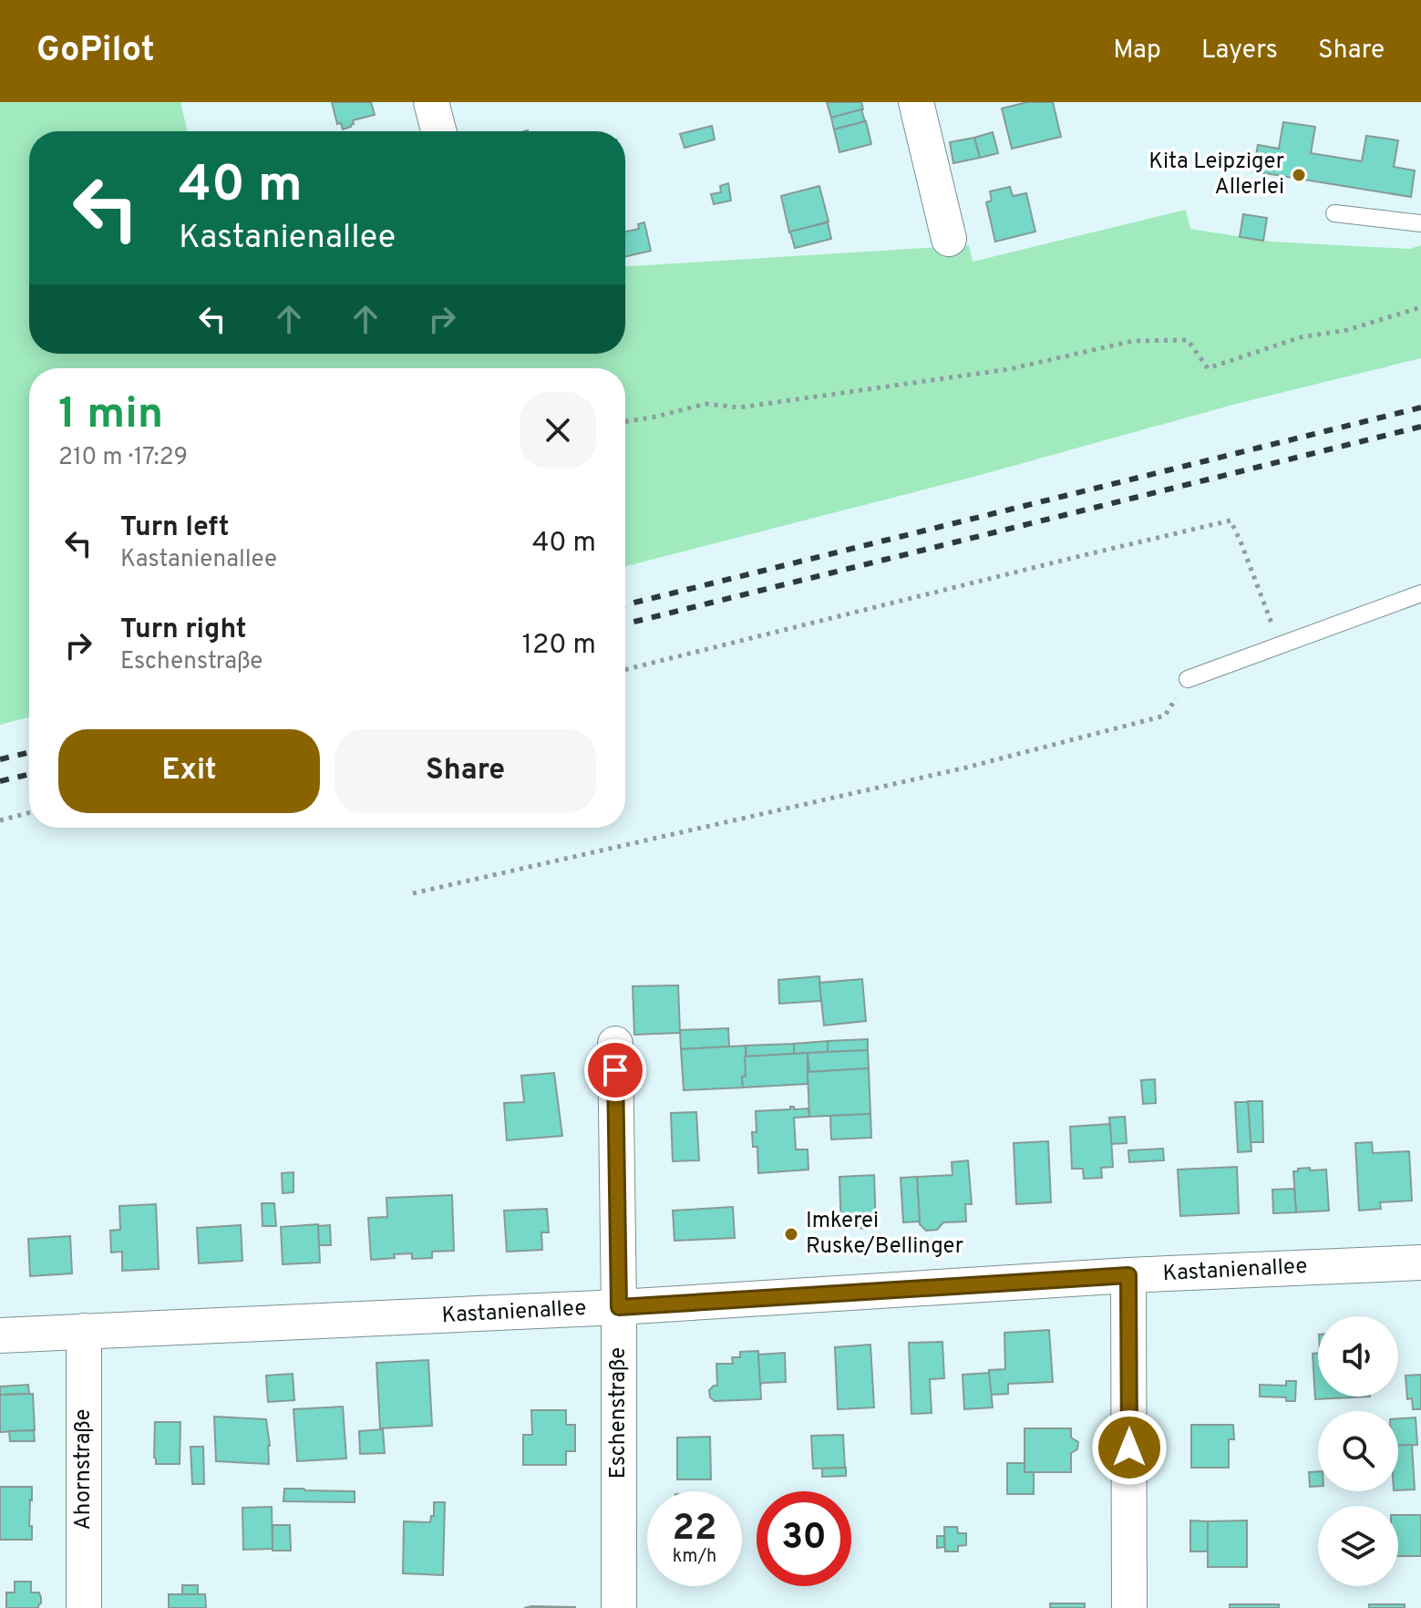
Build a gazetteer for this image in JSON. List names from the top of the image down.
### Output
{
  "streets": {
    "street": ["Kastanienallee", "Eschenstraße", "Ahornstraße"]
  },
  "crossings": [
    ["Kastanienallee", "Eschenstraße"],
    ["Kastanienallee", "Ahornstraße"]
  ],
  "places": ["Kita Leipziger Allerlei", "Imkerei Ruske/Bellinger"],
  "page": {
    "header": "GoPilot",
    "nav": ["Map", "Layers", "Share"],
    "turn": ["40 m", "Kastanienallee"],
    "heading": ["1 min", "210 m · 17:29"],
    "list": [
      {
        "name": "Turn left",
        "note": "Kastanienallee",
        "value": "40 m"
      },
      {
        "name": "Turn right",
        "note": "Eschenstraße",
        "value": "120 m"
      }
    ],
    "buttons": ["Exit", "Share"],
    "speed": "22 km/h",
    "limit": "30"
  }
}
